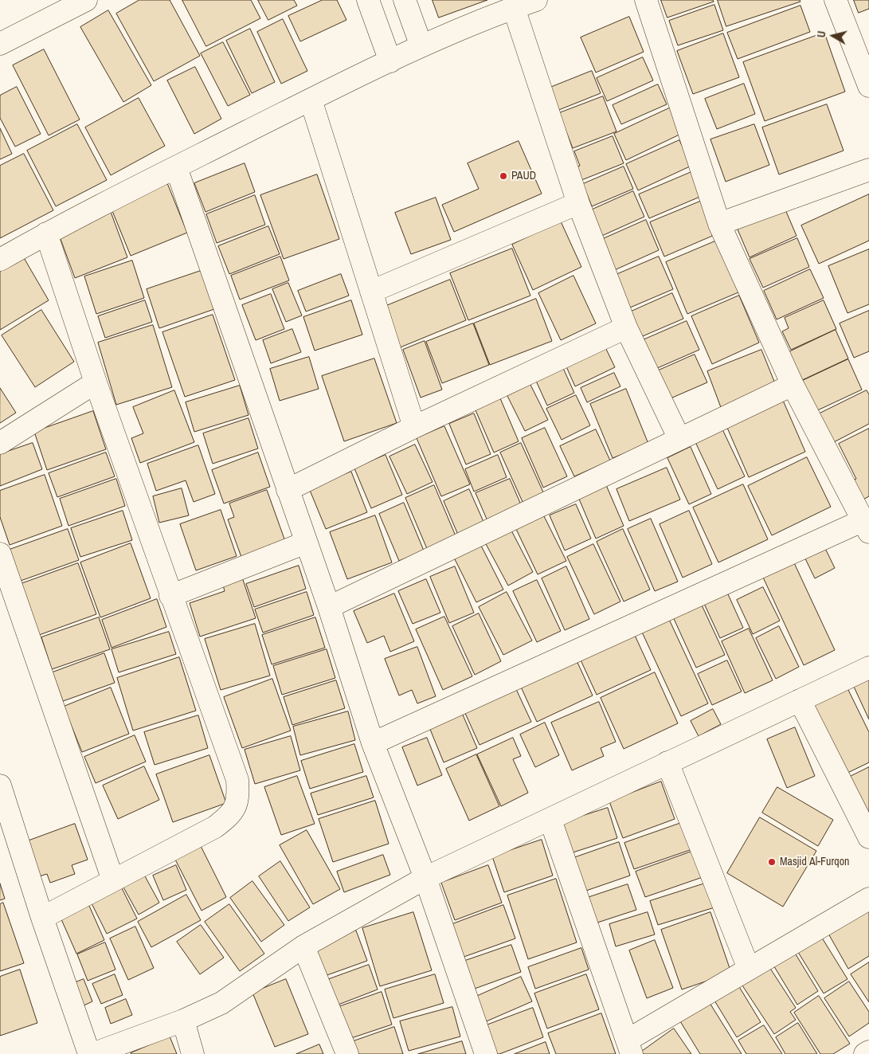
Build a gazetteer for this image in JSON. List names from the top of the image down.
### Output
{
  "places": ["PAUD", "Masjid Al-Furqon"],
  "north": "left"
}
